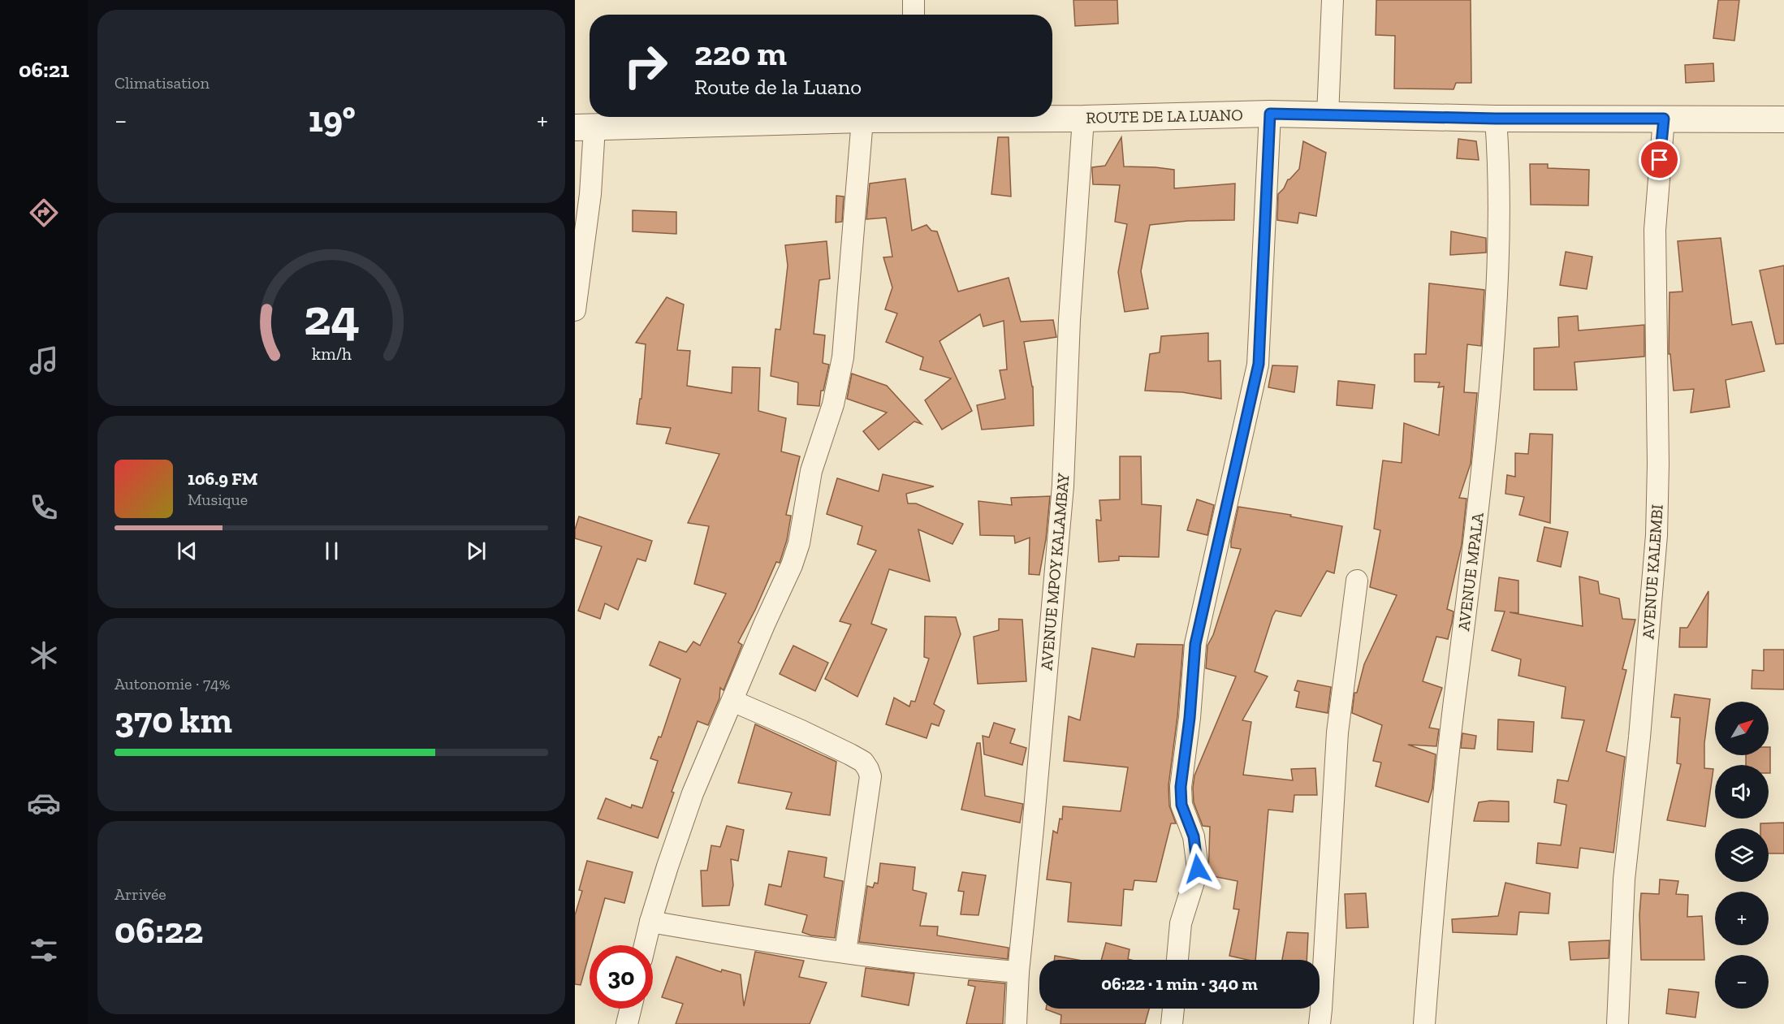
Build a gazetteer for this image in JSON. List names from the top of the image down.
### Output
{
  "streets": {
    "street": [
      "ROUTE DE LA LUANO",
      "AVENUE MPOY KALAMBAY",
      "AVENUE MPALA",
      "AVENUE KALEMBI"
    ]
  },
  "crossings": [
    ["ROUTE DE LA LUANO", "AVENUE MPOY KALAMBAY"],
    ["ROUTE DE LA LUANO", "AVENUE MPALA"],
    ["ROUTE DE LA LUANO", "AVENUE KALEMBI"]
  ],
  "north": "top right",
  "page": {
    "tabs": "06:21",
    "tile": [
      "Climatisation",
      ["Autonomie · 74%", "370 km"],
      ["Arrivée", "06:22"]
    ],
    "turn": ["220 m", "Route de la Luano"],
    "heat": ["−", "19°", "+"],
    "song": ["106.9 FM", "Musique"],
    "map_buttons": ["+", "−"],
    "limit": "30",
    "trip": "06:22 · 1 min · 340 m",
    "gauge": ["24", "km/h"]
  }
}
